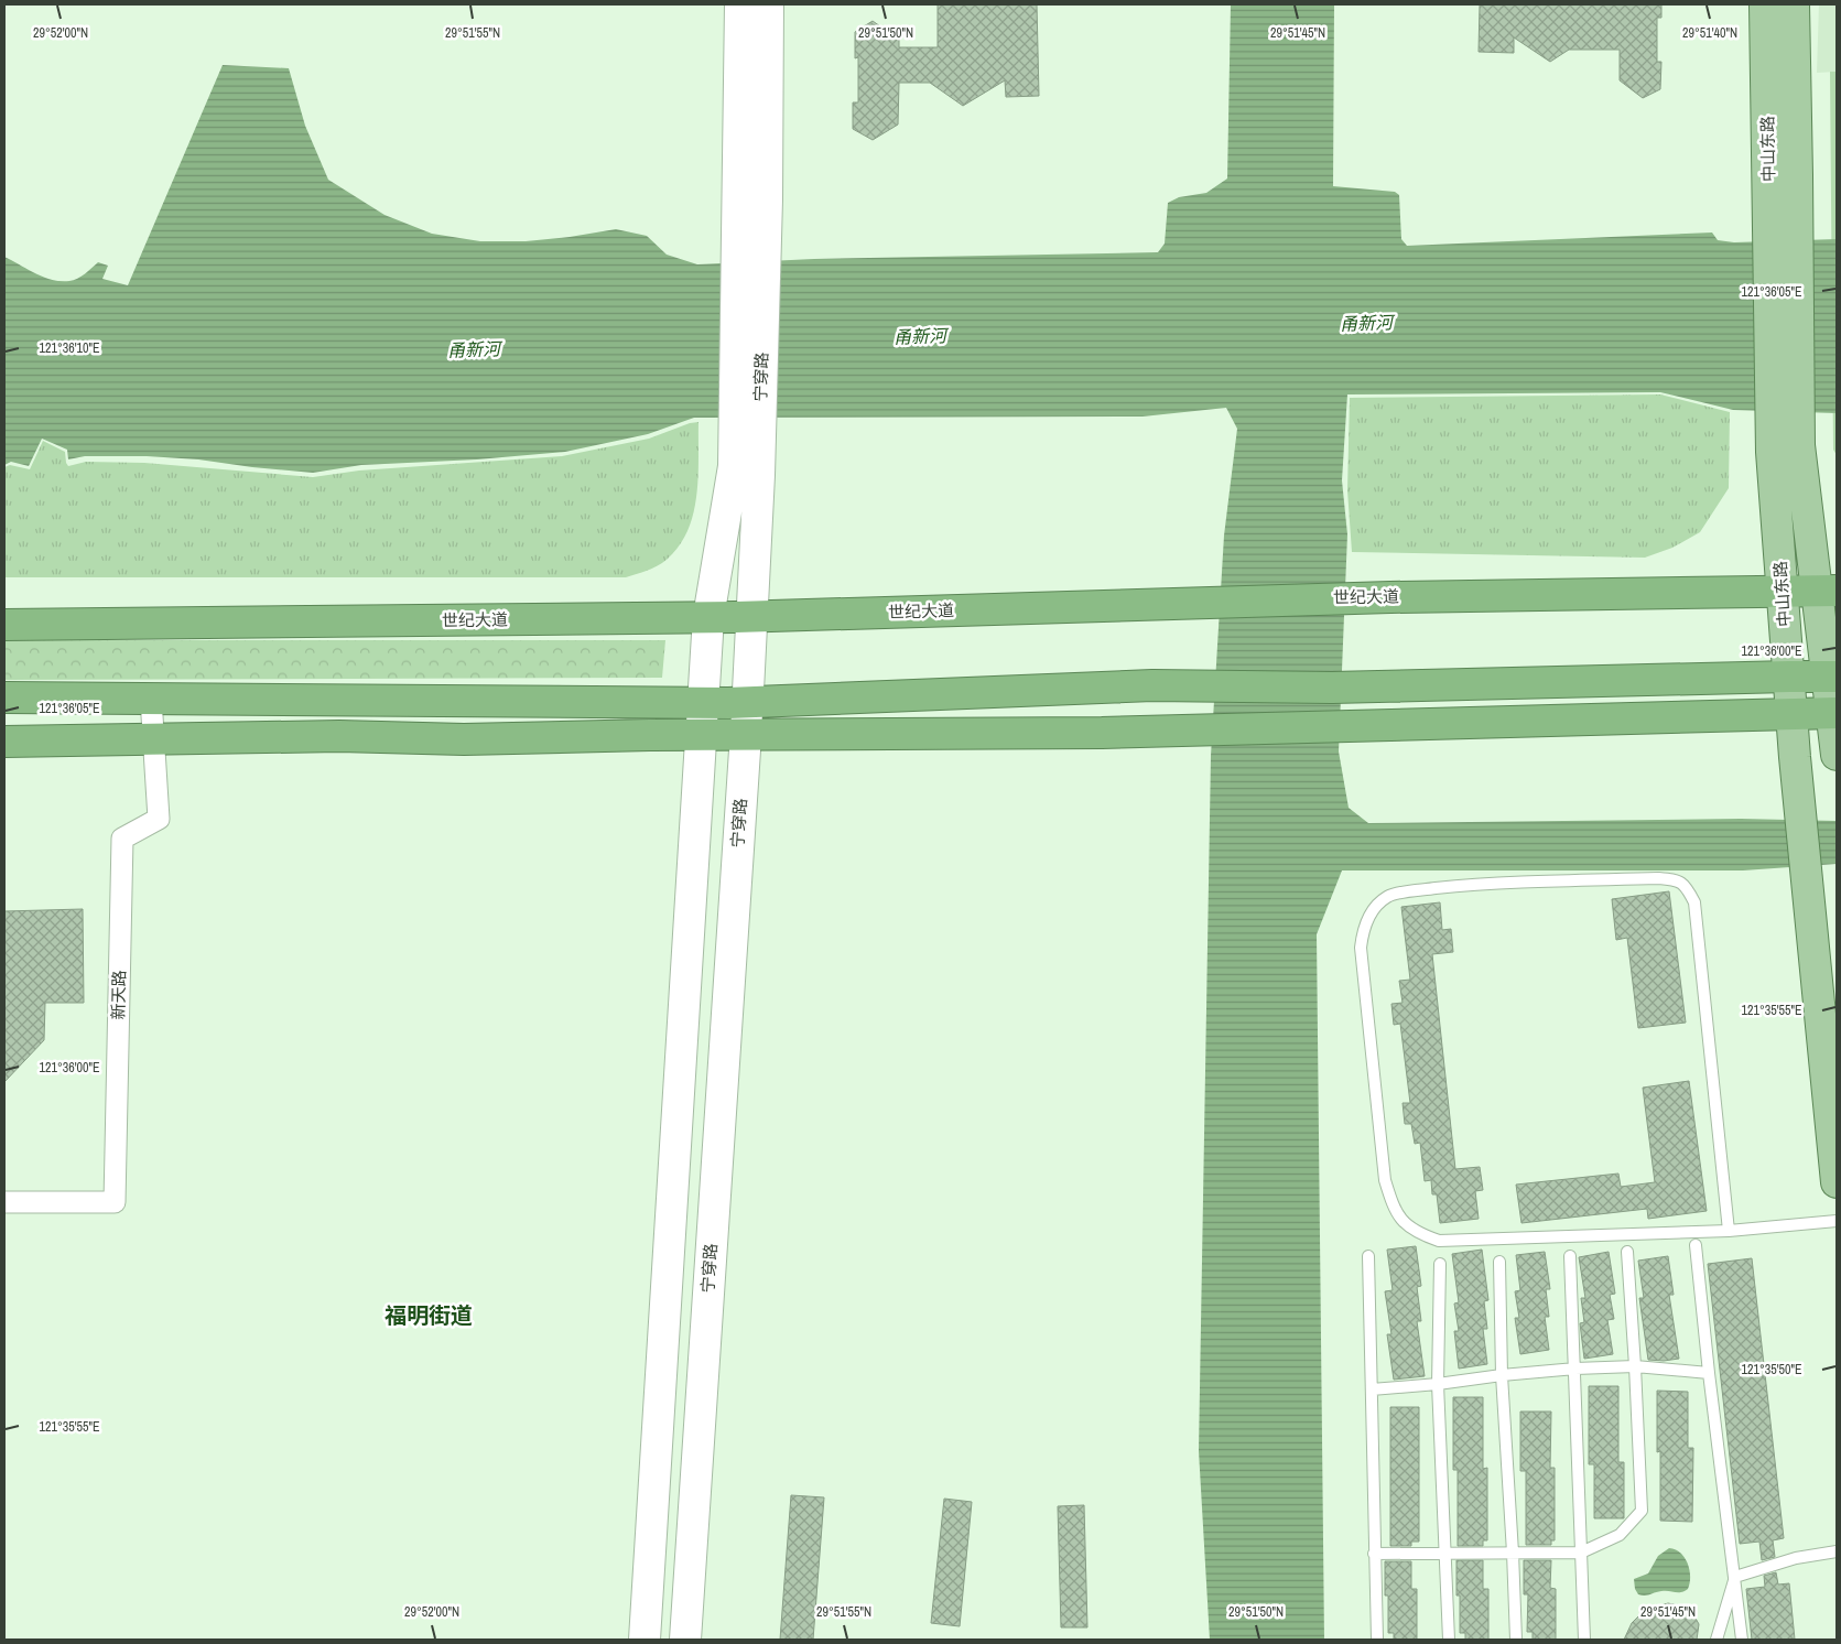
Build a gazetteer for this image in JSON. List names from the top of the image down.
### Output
{
  "streets": {
    "highway": ["世纪大道"],
    "main road": ["中山东路", "宁穿路"],
    "street": ["新天路"]
  },
  "crossings": [
    ["中山东路", "世纪大道"],
    ["宁穿路", "世纪大道"]
  ],
  "districts": ["福明街道"],
  "water": ["甬新河"],
  "coordinates": [
    "29°52'00\"N",
    "29°51'55\"N",
    "29°51'50\"N",
    "29°51'45\"N",
    "29°51'40\"N",
    "121°36'05\"E",
    "121°36'10\"E",
    "121°36'00\"E",
    "121°35'55\"E",
    "121°35'50\"E"
  ]
}
